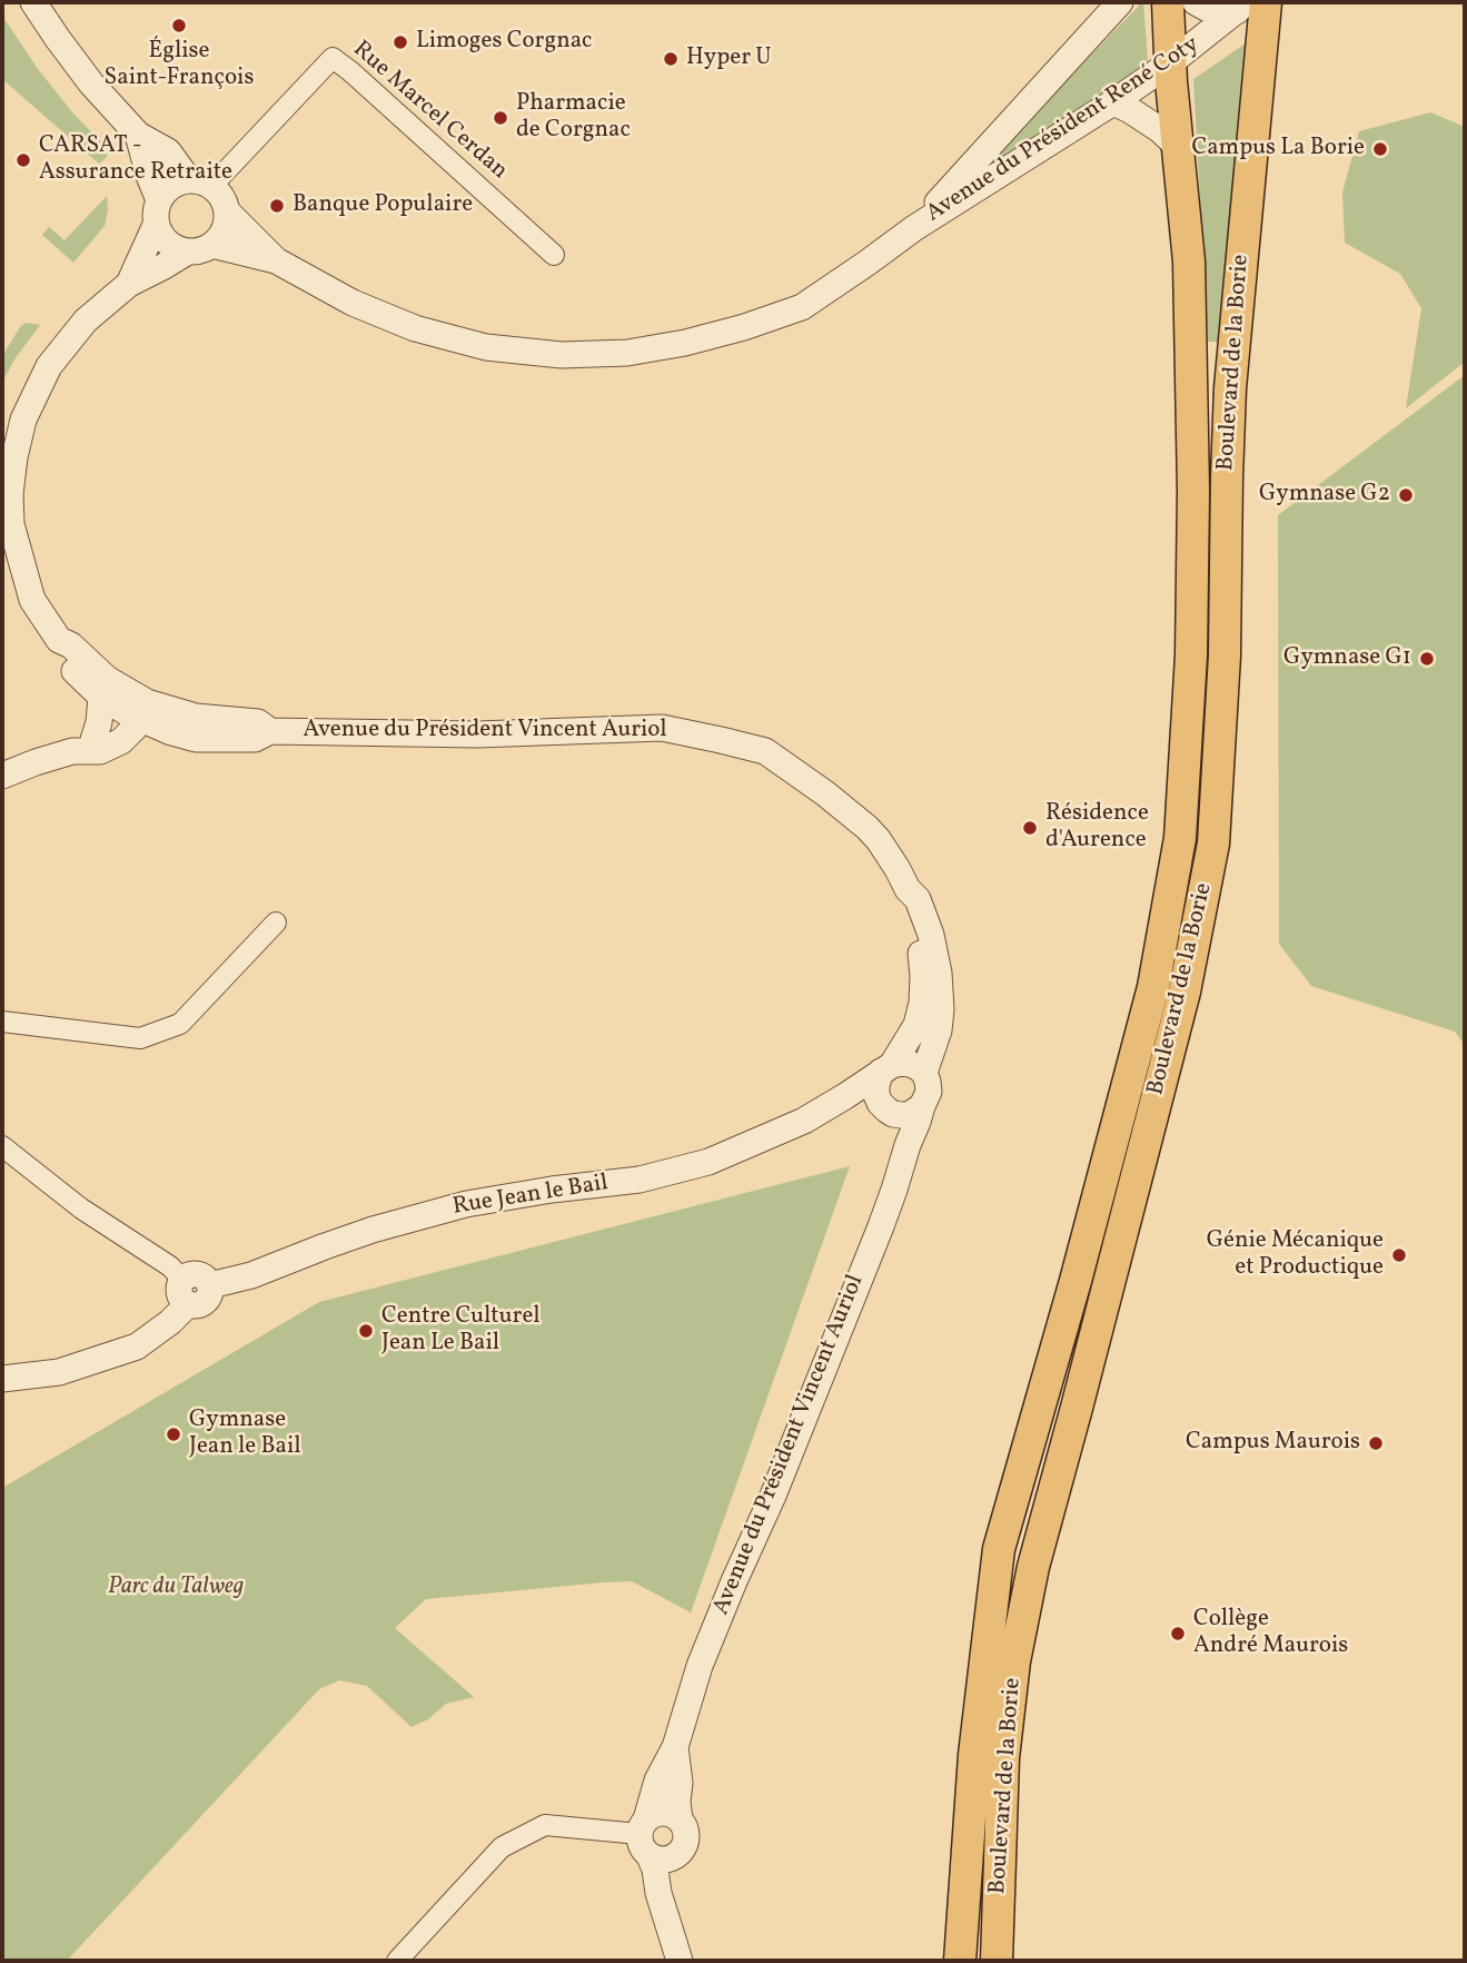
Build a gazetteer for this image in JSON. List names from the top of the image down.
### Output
{
  "streets": {
    "main road": ["Boulevard de la Borie"],
    "street": [
      "Rue Marcel Cerdan",
      "Avenue du Président René Coty",
      "Avenue du Président Vincent Auriol",
      "Rue Jean le Bail"
    ]
  },
  "crossings": [
    ["Rue Marcel Cerdan", "Avenue du Président René Coty"],
    ["Avenue du Président René Coty", "Boulevard de la Borie"],
    ["Avenue du Président Vincent Auriol", "Rue Jean le Bail"]
  ],
  "parks": ["Parc du Talweg"],
  "places": [
    "Église Saint-François",
    "Limoges Corgnac",
    "Hyper U",
    "Pharmacie de Corgnac",
    "Campus La Borie",
    "CARSAT - Assurance Retraite",
    "Banque Populaire",
    "Gymnase G2",
    "Gymnase G1",
    "Résidence d'Aurence",
    "Génie Mécanique et Productique",
    "Centre Culturel Jean Le Bail",
    "Gymnase Jean le Bail",
    "Campus Maurois",
    "Collège André Maurois"
  ]
}
